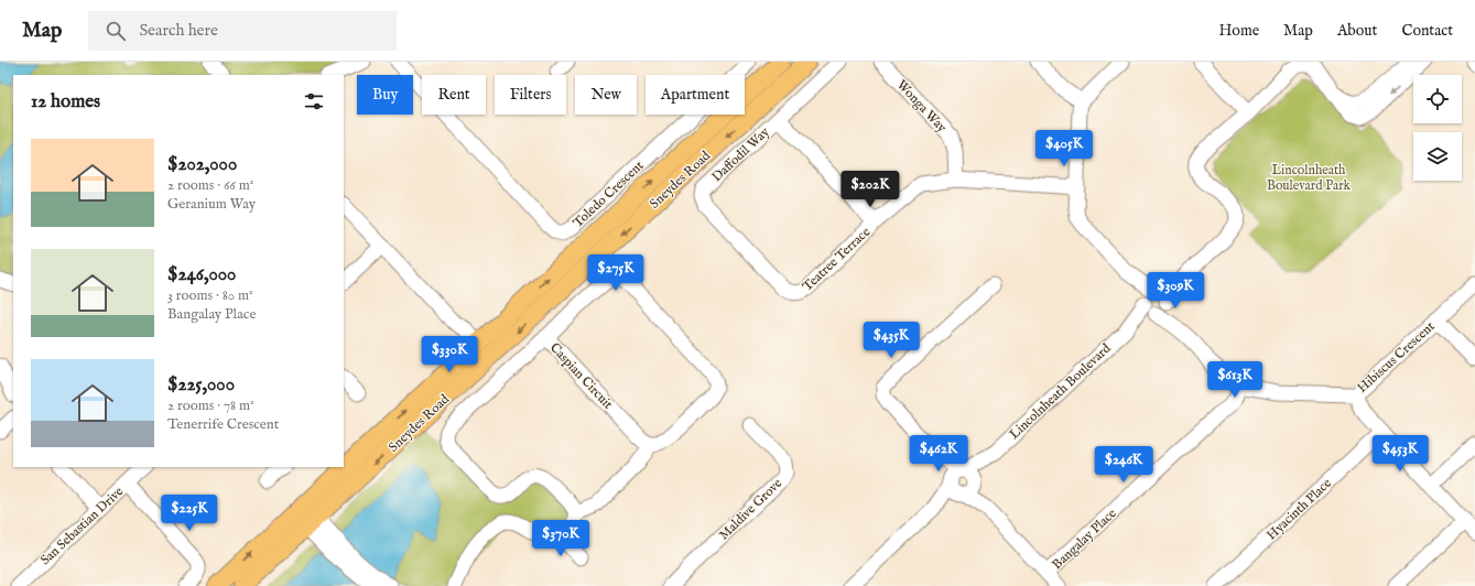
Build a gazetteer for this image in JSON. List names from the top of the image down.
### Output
{
  "streets": {
    "main road": ["Sneydes Road"],
    "street": [
      "Wonga Way",
      "Daffodil Way",
      "Toledo Crescent",
      "Teatree Terrace",
      "Hibiscus Crescent",
      "Caspian Circuit",
      "Lincolnheath Boulevard",
      "Maldive Grove",
      "Hyacinth Place",
      "San Sebastian Drive",
      "Bangalay Place"
    ]
  },
  "crossings": [
    ["Wonga Way", "Teatree Terrace"],
    ["Daffodil Way", "Teatree Terrace"],
    ["Hibiscus Crescent", "Lincolnheath Boulevard"],
    ["Hibiscus Crescent", "Bangalay Place"]
  ],
  "parks": ["Lincolnheath Boulevard Park"],
  "page": {
    "header": "Map",
    "search": "Search here",
    "nav": [
      "Home",
      "Map",
      "About",
      "Contact"
    ],
    "chip": [
      "Buy",
      "Rent",
      "Filters",
      "New",
      "Apartment"
    ],
    "heading": "12 homes",
    "list": [
      {
        "name": "$202,000",
        "note": "2 rooms · 66 m² · Geranium Way"
      },
      {
        "name": "$246,000",
        "note": "3 rooms · 80 m² · Bangalay Place"
      },
      {
        "name": "$225,000",
        "note": "2 rooms · 78 m² · Tenerrife Crescent"
      }
    ],
    "price": [
      "$405K",
      "$202K",
      "$275K",
      "$309K",
      "$435K",
      "$330K",
      "$613K",
      "$462K",
      "$453K",
      "$246K",
      "$225K",
      "$370K"
    ]
  }
}
